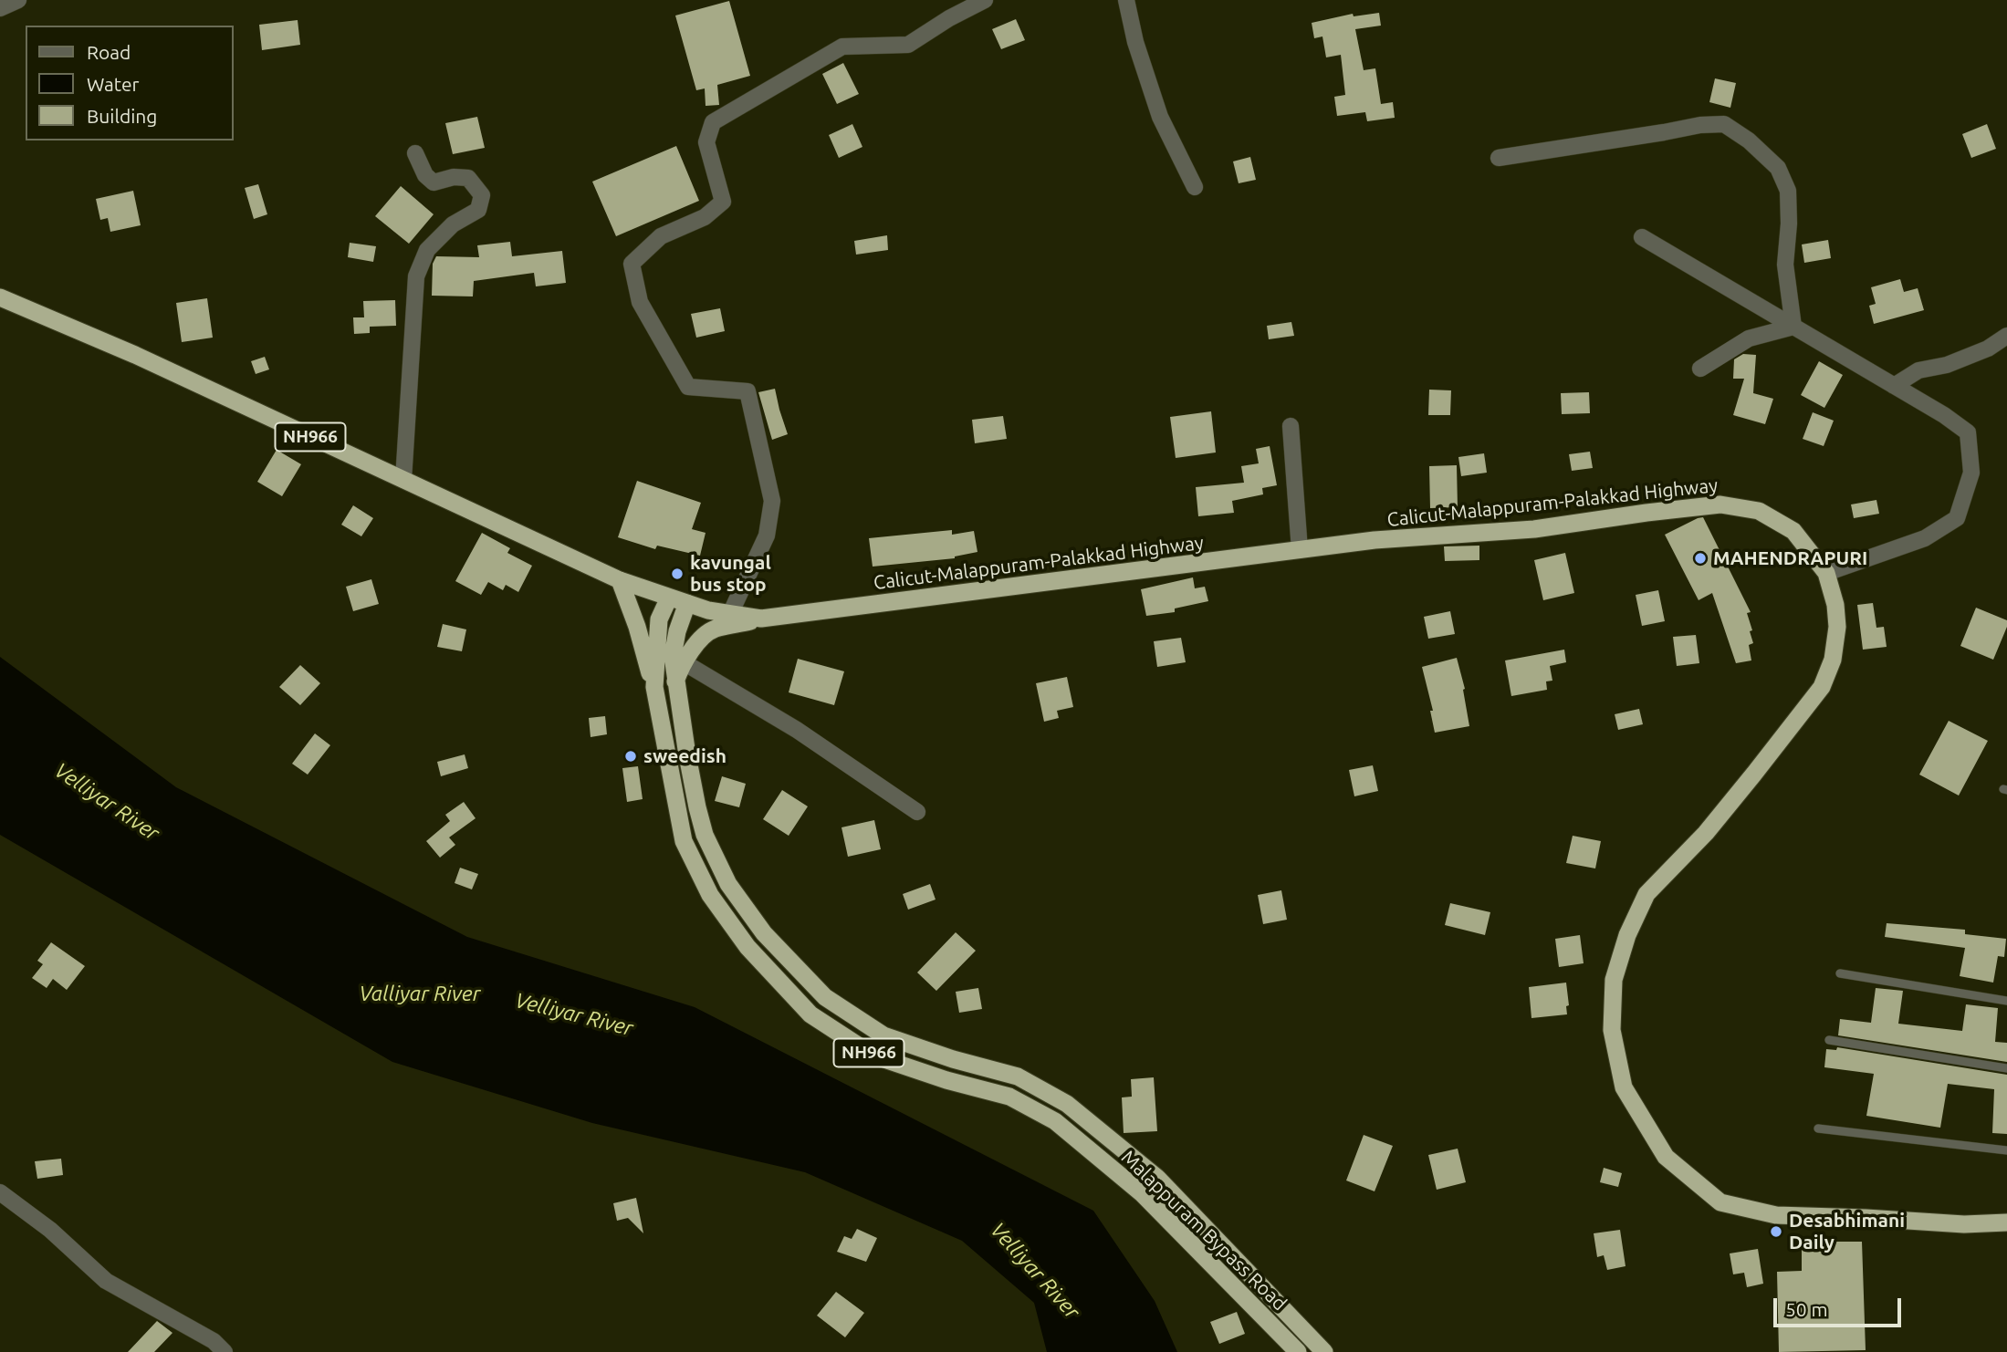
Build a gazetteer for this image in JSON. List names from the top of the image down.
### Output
{
  "streets": {
    "highway": ["NH966", "Calicut-Malappuram-Palakkad Highway", "Malappuram Bypass Road"]
  },
  "crossings": [
    ["NH966", "Calicut-Malappuram-Palakkad Highway"],
    ["NH966", "Malappuram Bypass Road"],
    ["Calicut-Malappuram-Palakkad Highway", "Malappuram Bypass Road"]
  ],
  "water": ["Velliyar River", "Valliyar River"],
  "places": [
    "MAHENDRAPURI",
    "kavungal bus stop",
    "sweedish",
    "Desabhimani Daily"
  ],
  "legend": ["Road", "Water", "Building"],
  "scale_bar": "50 m"
}
